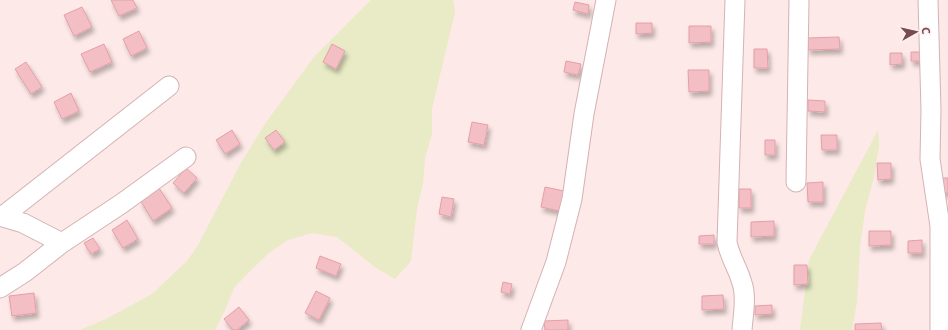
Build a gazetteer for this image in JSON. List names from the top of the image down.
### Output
{
  "north": "right"
}
